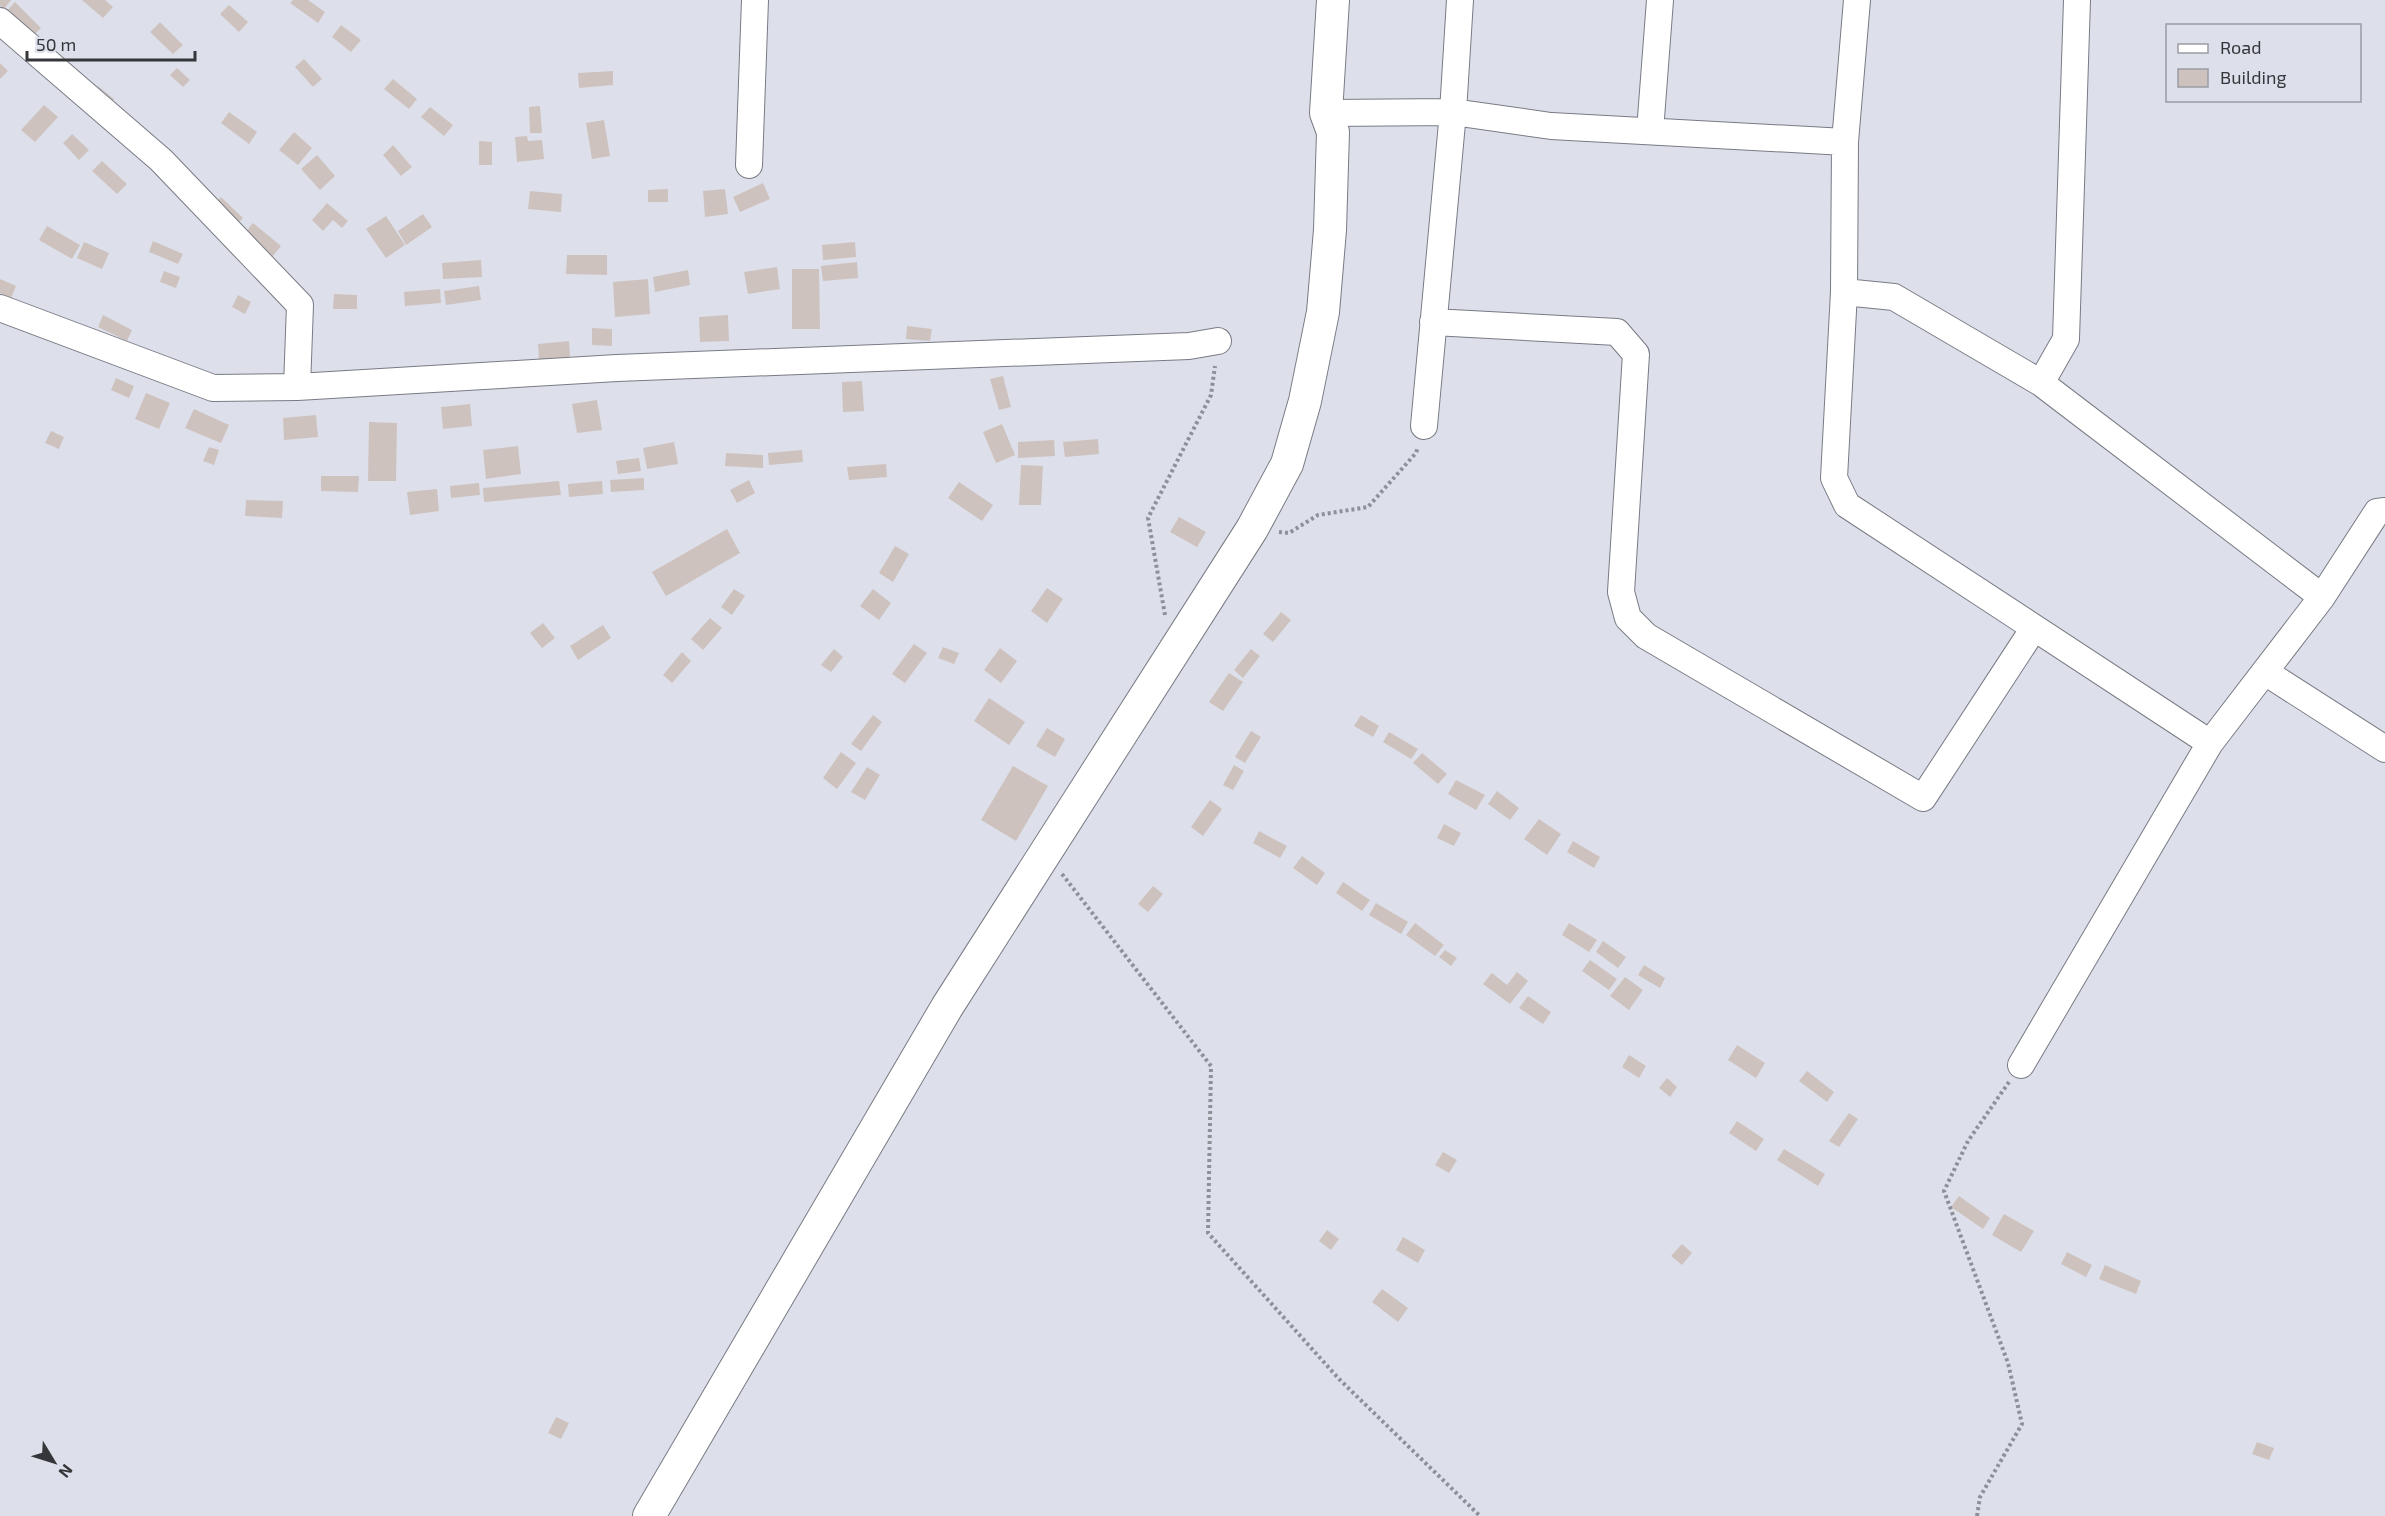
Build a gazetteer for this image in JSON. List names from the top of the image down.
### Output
{
  "legend": ["Road", "Building"],
  "scale_bar": "50 m",
  "north": "bottom right"
}
